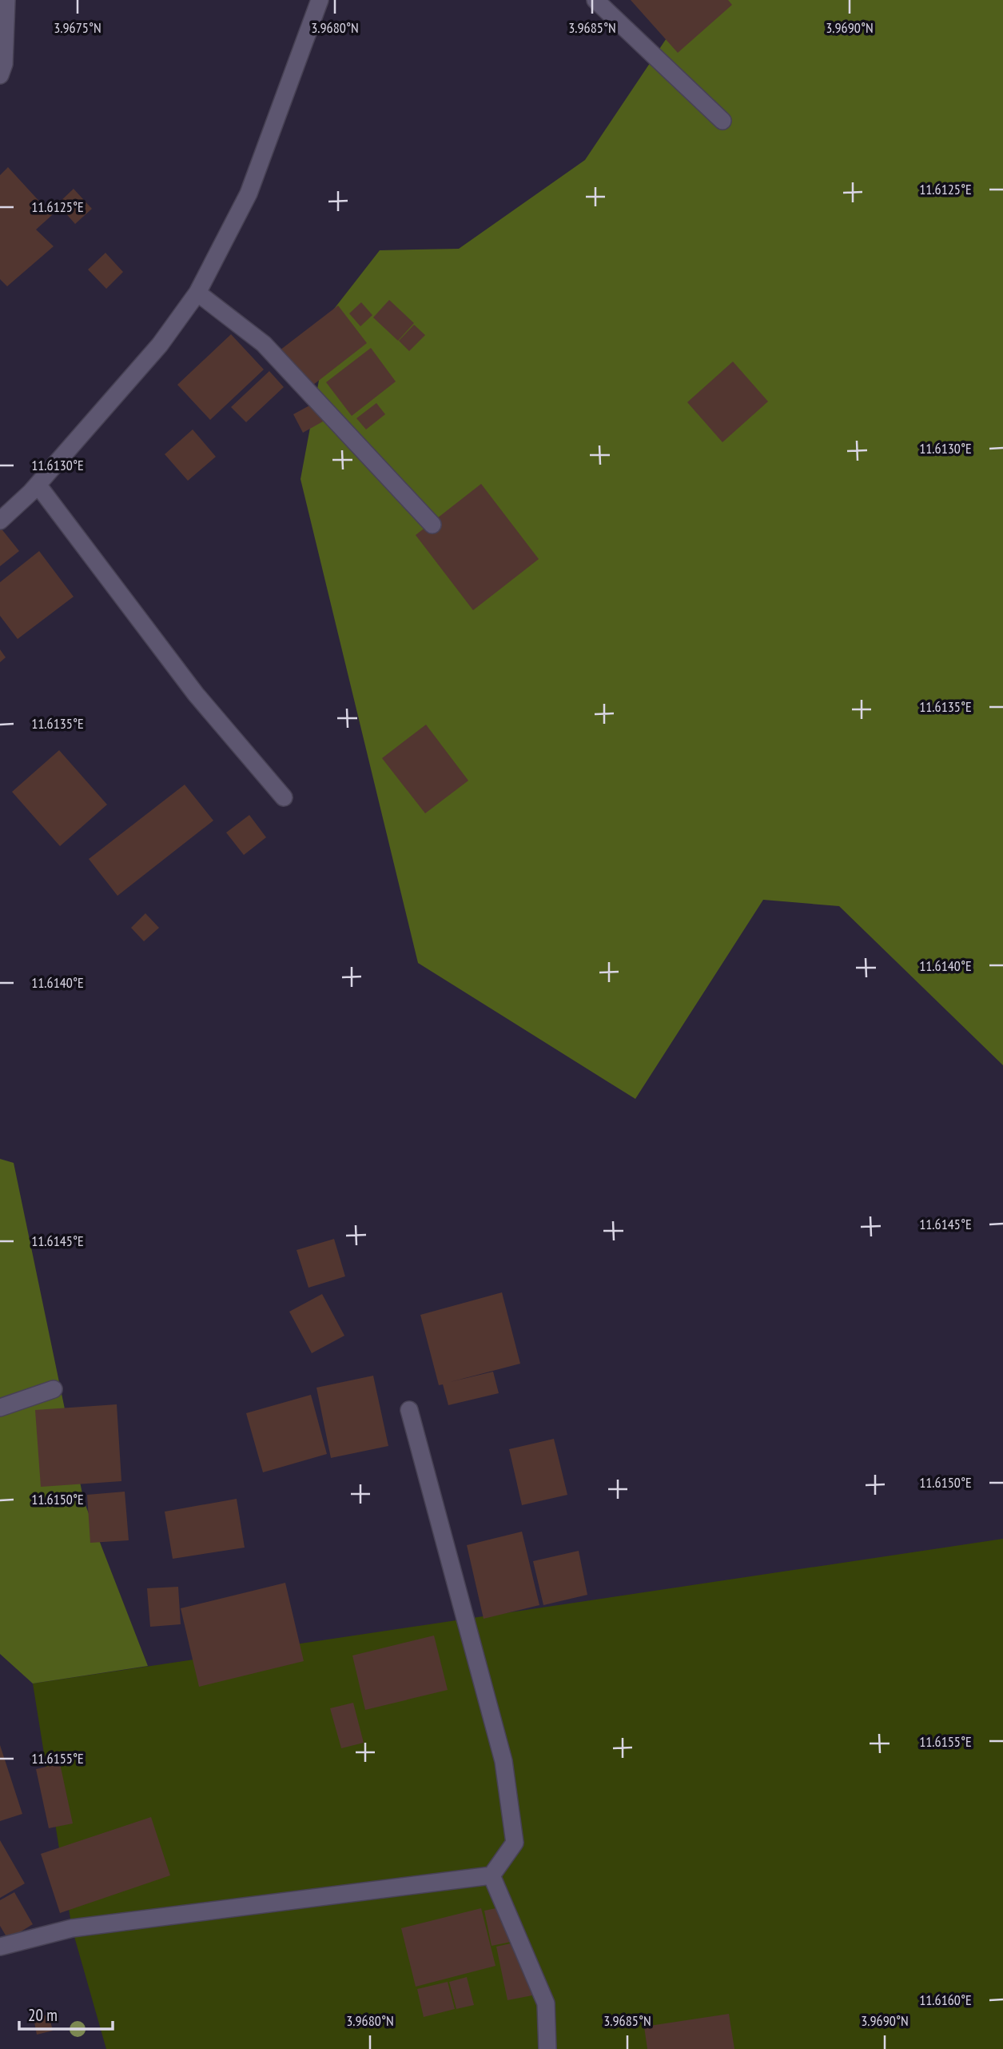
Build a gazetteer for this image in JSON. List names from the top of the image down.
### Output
{
  "scale_bar": "20 m",
  "coordinates": [
    "3.9675°N",
    "3.9680°N",
    "3.9685°N",
    "3.9690°N",
    "11.6125°E",
    "11.6130°E",
    "11.6135°E",
    "11.6140°E",
    "11.6145°E",
    "11.6150°E",
    "11.6155°E",
    "11.6160°E"
  ]
}
